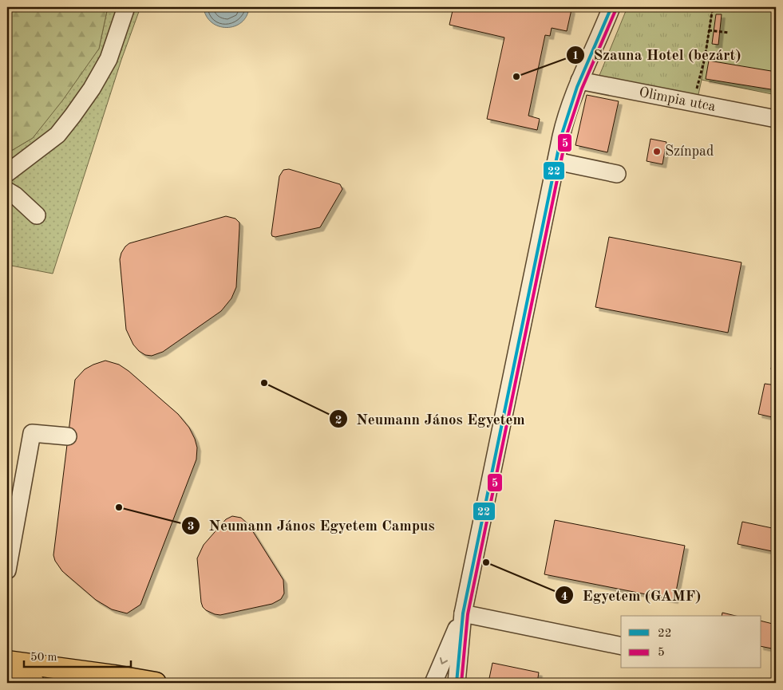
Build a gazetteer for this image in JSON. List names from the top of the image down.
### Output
{
  "streets": {
    "street": ["Olimpia utca"]
  },
  "places": [
    "Szauna Hotel (bezárt)",
    "Színpad",
    "Neumann János Egyetem",
    "Neumann János Egyetem Campus",
    "Egyetem (GAMF)"
  ],
  "lines": ["transit line 22", "transit line 5"],
  "legend": ["22", "5"],
  "scale_bar": "50 m"
}
